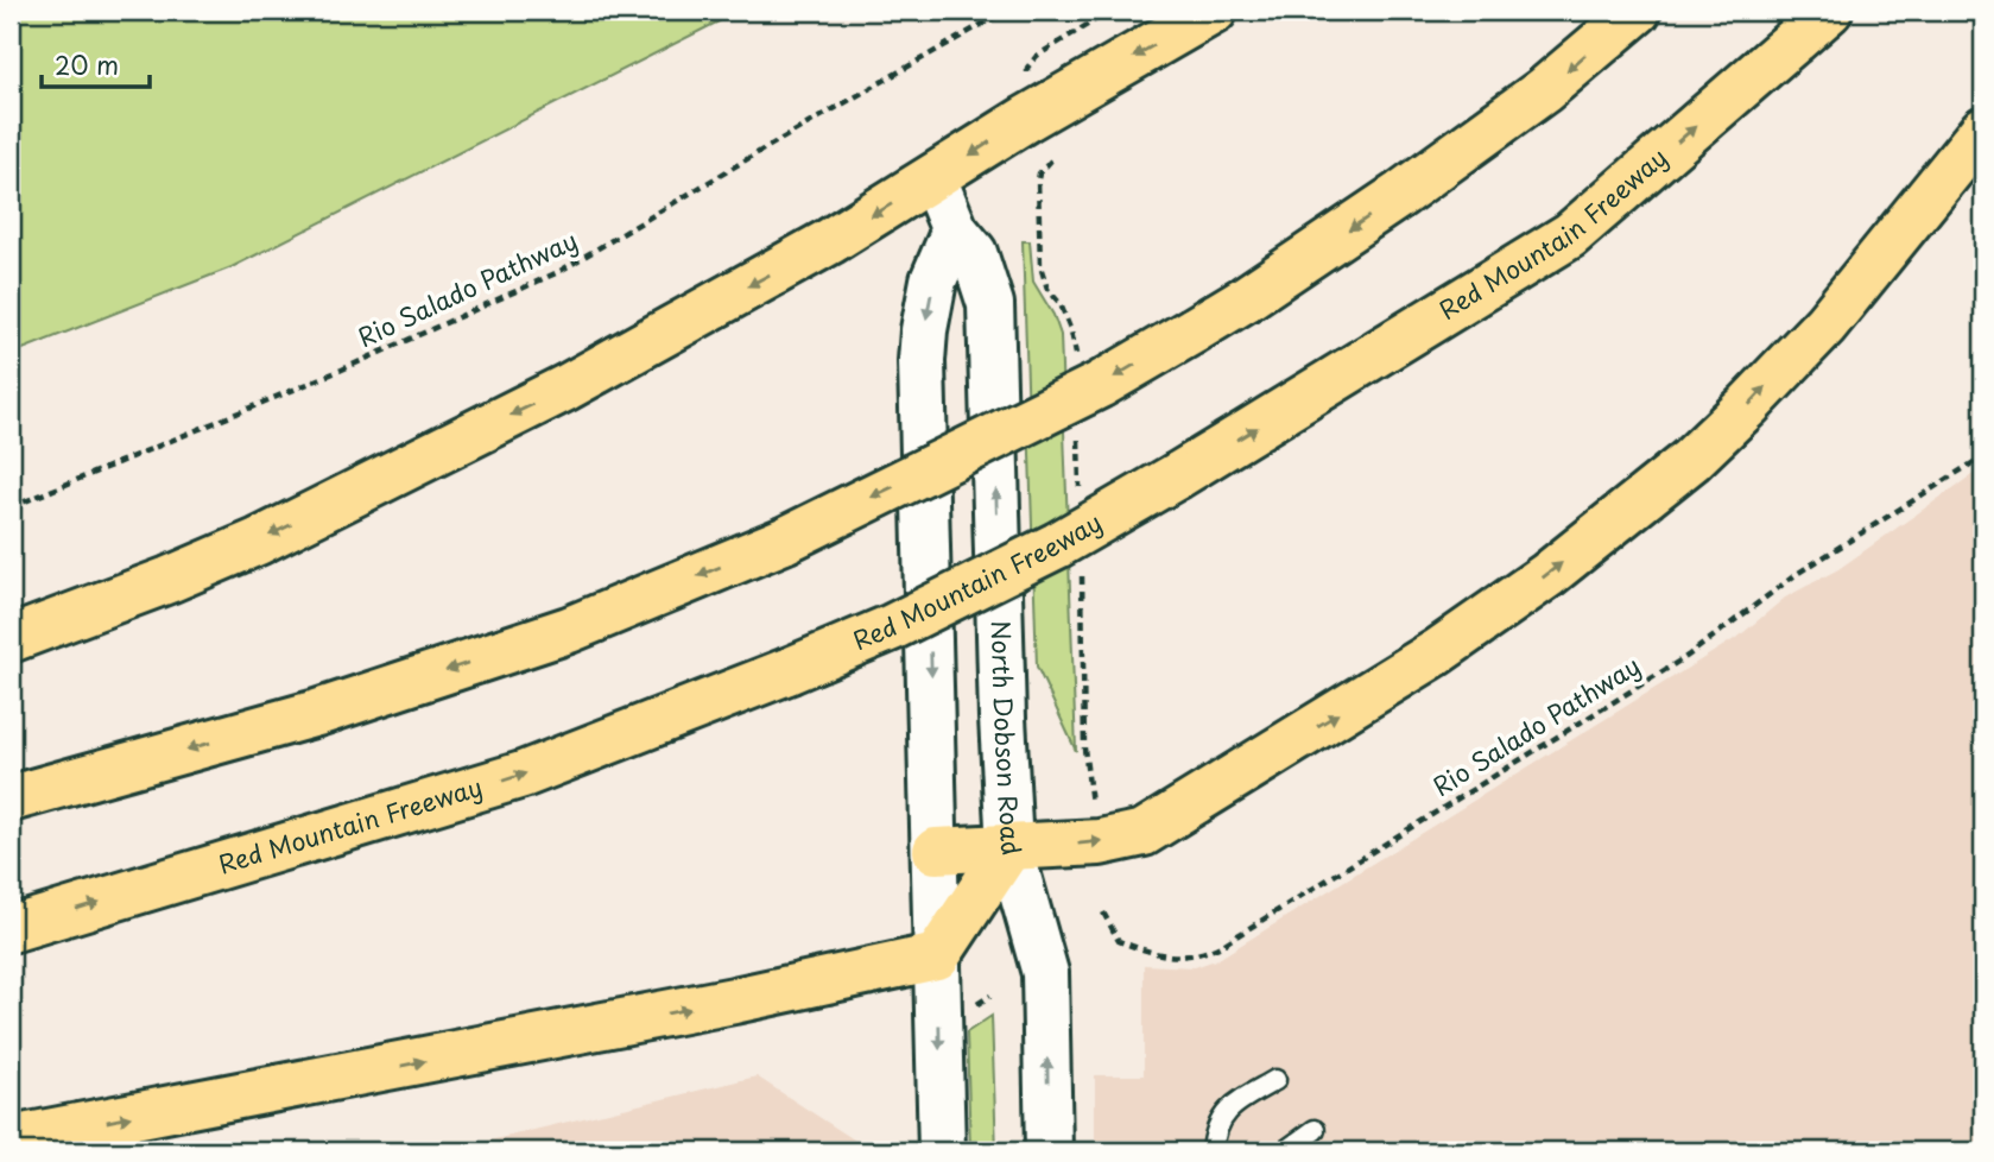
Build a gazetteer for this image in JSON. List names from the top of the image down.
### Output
{
  "streets": {
    "highway": ["Red Mountain Freeway"],
    "main road": ["North Dobson Road"],
    "path": ["Rio Salado Pathway"]
  },
  "scale_bar": "20 m"
}
